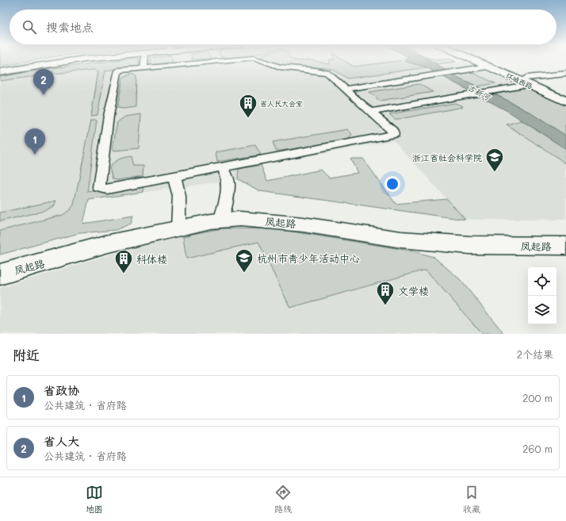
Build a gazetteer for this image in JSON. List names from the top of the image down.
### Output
{
  "streets": {
    "main road": ["环城西路"],
    "street": ["凤起路"]
  },
  "water": ["古新河"],
  "places": {
    "building": ["省人民大会堂", "科体楼", "文学楼"],
    "school or university": ["浙江省社会科学院", "杭州市青少年活动中心"]
  },
  "page": {
    "search": "搜索地点",
    "pins": ["2", "1"],
    "heading": ["附近", "2个结果"],
    "list": [
      {
        "mark": "1",
        "name": "省政协",
        "note": "公共建筑 · 省府路",
        "value": "200 m"
      },
      {
        "mark": "2",
        "name": "省人大",
        "note": "公共建筑 · 省府路",
        "value": "260 m"
      }
    ],
    "nav": ["地图", "路线", "收藏"]
  }
}
